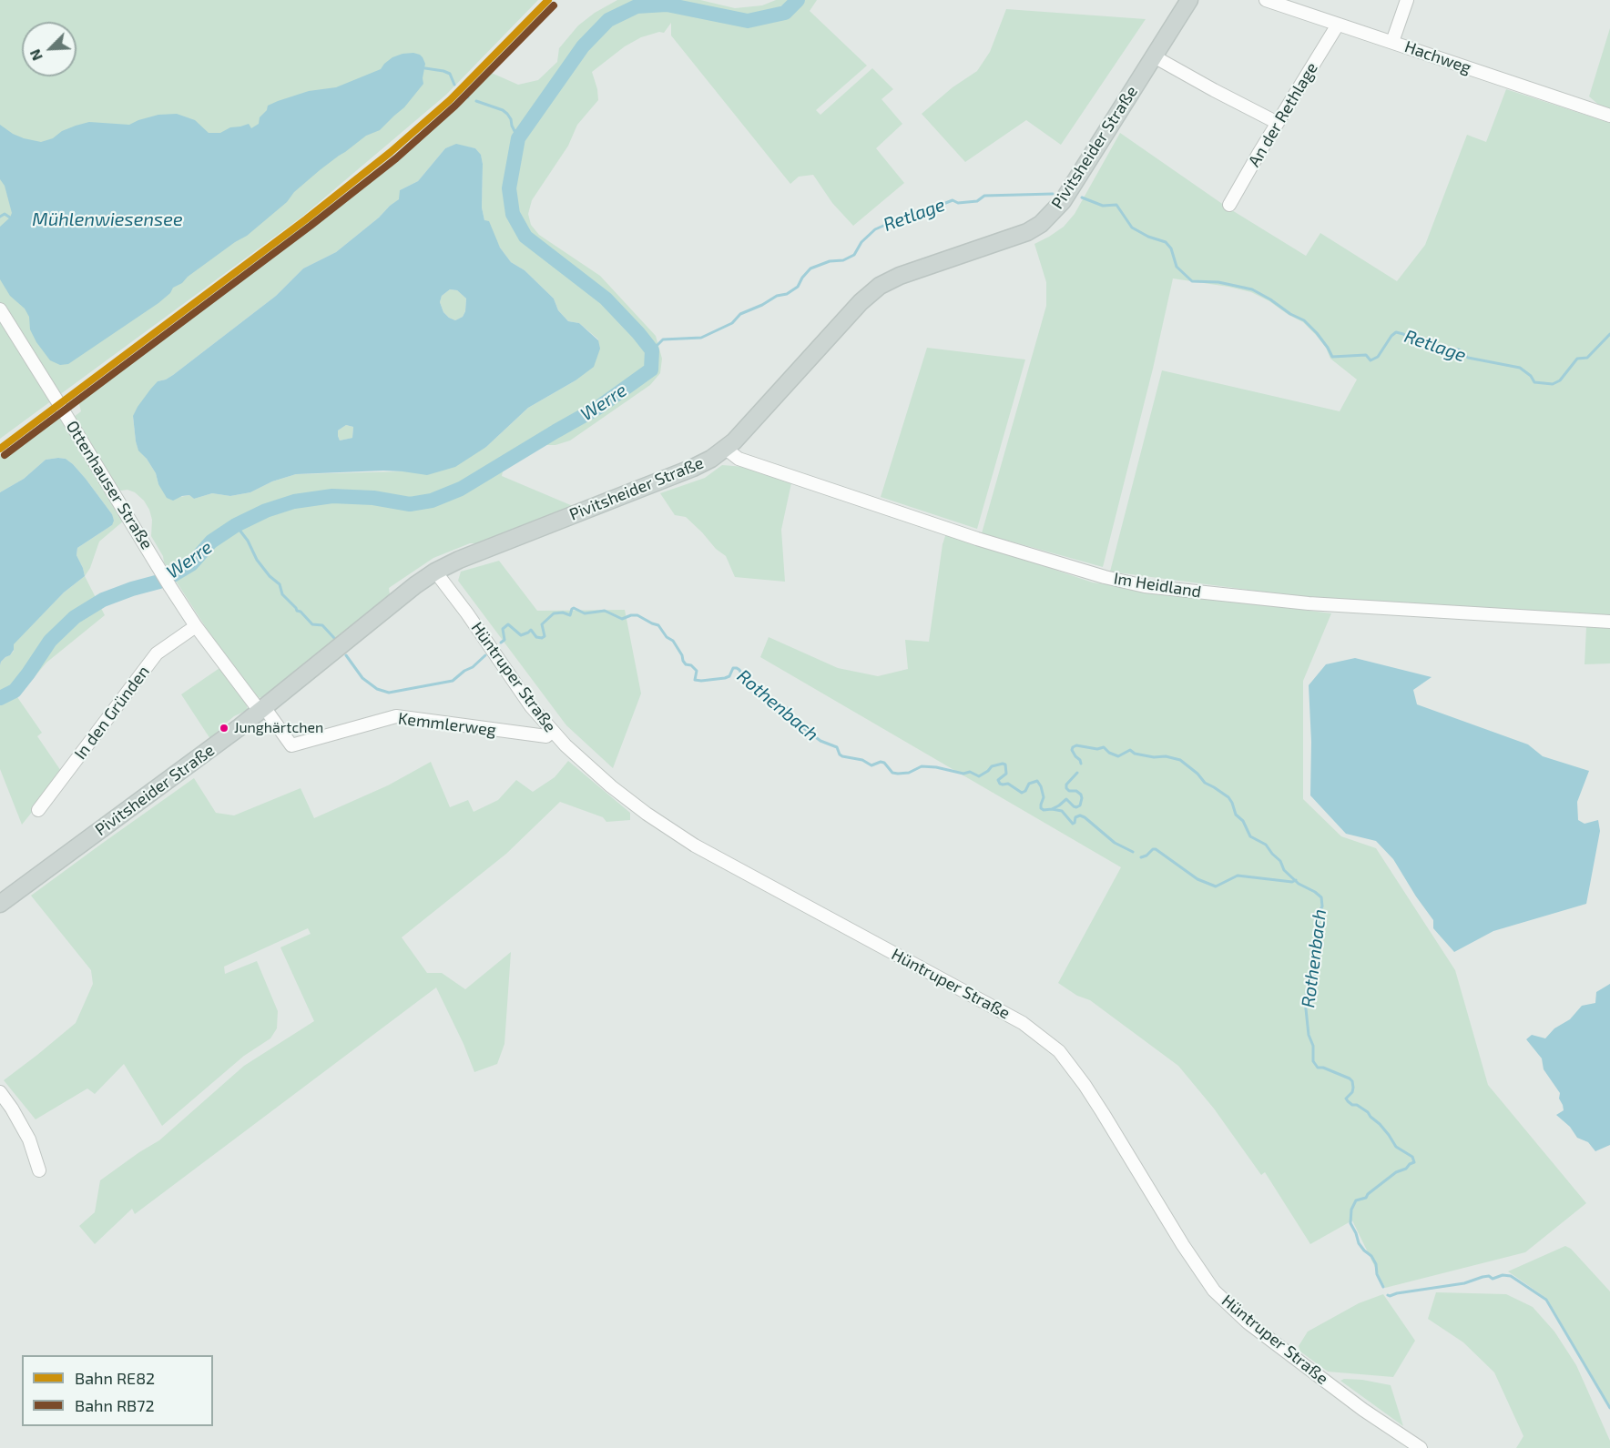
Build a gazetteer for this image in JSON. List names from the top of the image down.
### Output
{
  "streets": {
    "main road": ["Pivitsheider Straße"],
    "street": [
      "Hachweg",
      "An der Rethlage",
      "Ottenhauser Straße",
      "Im Heidland",
      "Hüntruper Straße",
      "In den Gründen",
      "Kemmlerweg"
    ]
  },
  "crossings": [
    ["Hachweg", "An der Rethlage"],
    ["Pivitsheider Straße", "Ottenhauser Straße"],
    ["Pivitsheider Straße", "Im Heidland"],
    ["Pivitsheider Straße", "Hüntruper Straße"],
    ["Pivitsheider Straße", "Kemmlerweg"],
    ["Ottenhauser Straße", "In den Gründen"],
    ["Ottenhauser Straße", "Kemmlerweg"],
    ["Hüntruper Straße", "Kemmlerweg"]
  ],
  "water": [
    "Retlage",
    "Mühlenwiesensee",
    "Werre",
    "Rothenbach"
  ],
  "places": ["Junghärtchen"],
  "lines": ["rail line RE82", "rail line RB72"],
  "legend": ["Bahn RE82", "Bahn RB72"],
  "north": "bottom left"
}
